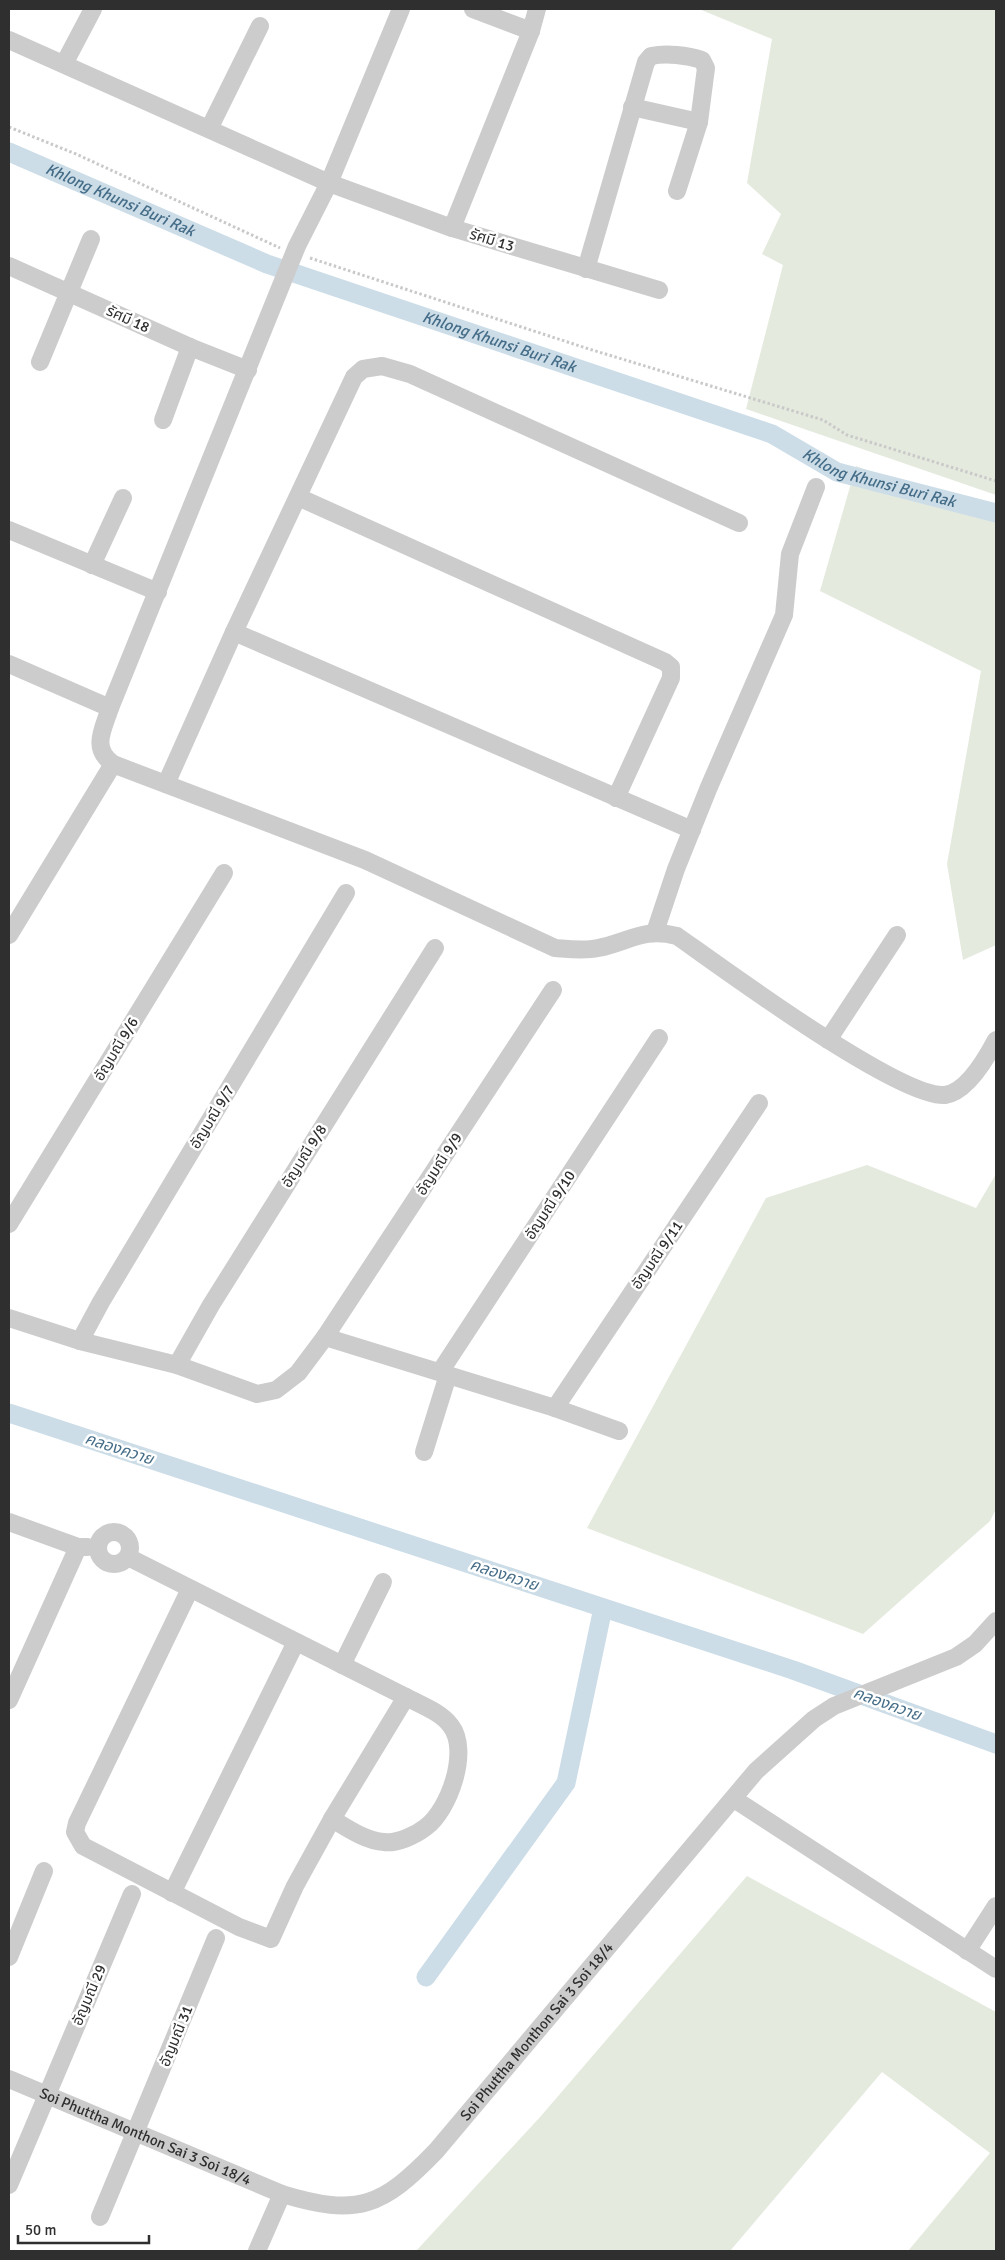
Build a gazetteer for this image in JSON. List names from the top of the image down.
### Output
{
  "streets": {
    "street": [
      "รัศมี 13",
      "รัศมี 18",
      "อัญมณี 9/6",
      "อัญมณี 9/7",
      "อัญมณี 9/8",
      "อัญมณี 9/9",
      "อัญมณี 9/10",
      "อัญมณี 9/11",
      "อัญมณี 29",
      "Soi Phuttha Monthon Sai 3 Soi 18/4",
      "อัญมณี 31"
    ]
  },
  "crossings": [
    ["อัญมณี 9/7", "อัญมณี 9/9"],
    ["อัญมณี 9/8", "อัญมณี 9/9"],
    ["อัญมณี 29", "Soi Phuttha Monthon Sai 3 Soi 18/4"],
    ["Soi Phuttha Monthon Sai 3 Soi 18/4", "อัญมณี 31"]
  ],
  "water": ["Khlong Khunsi Buri Rak", "คลองควาย"],
  "scale_bar": "50 m"
}
